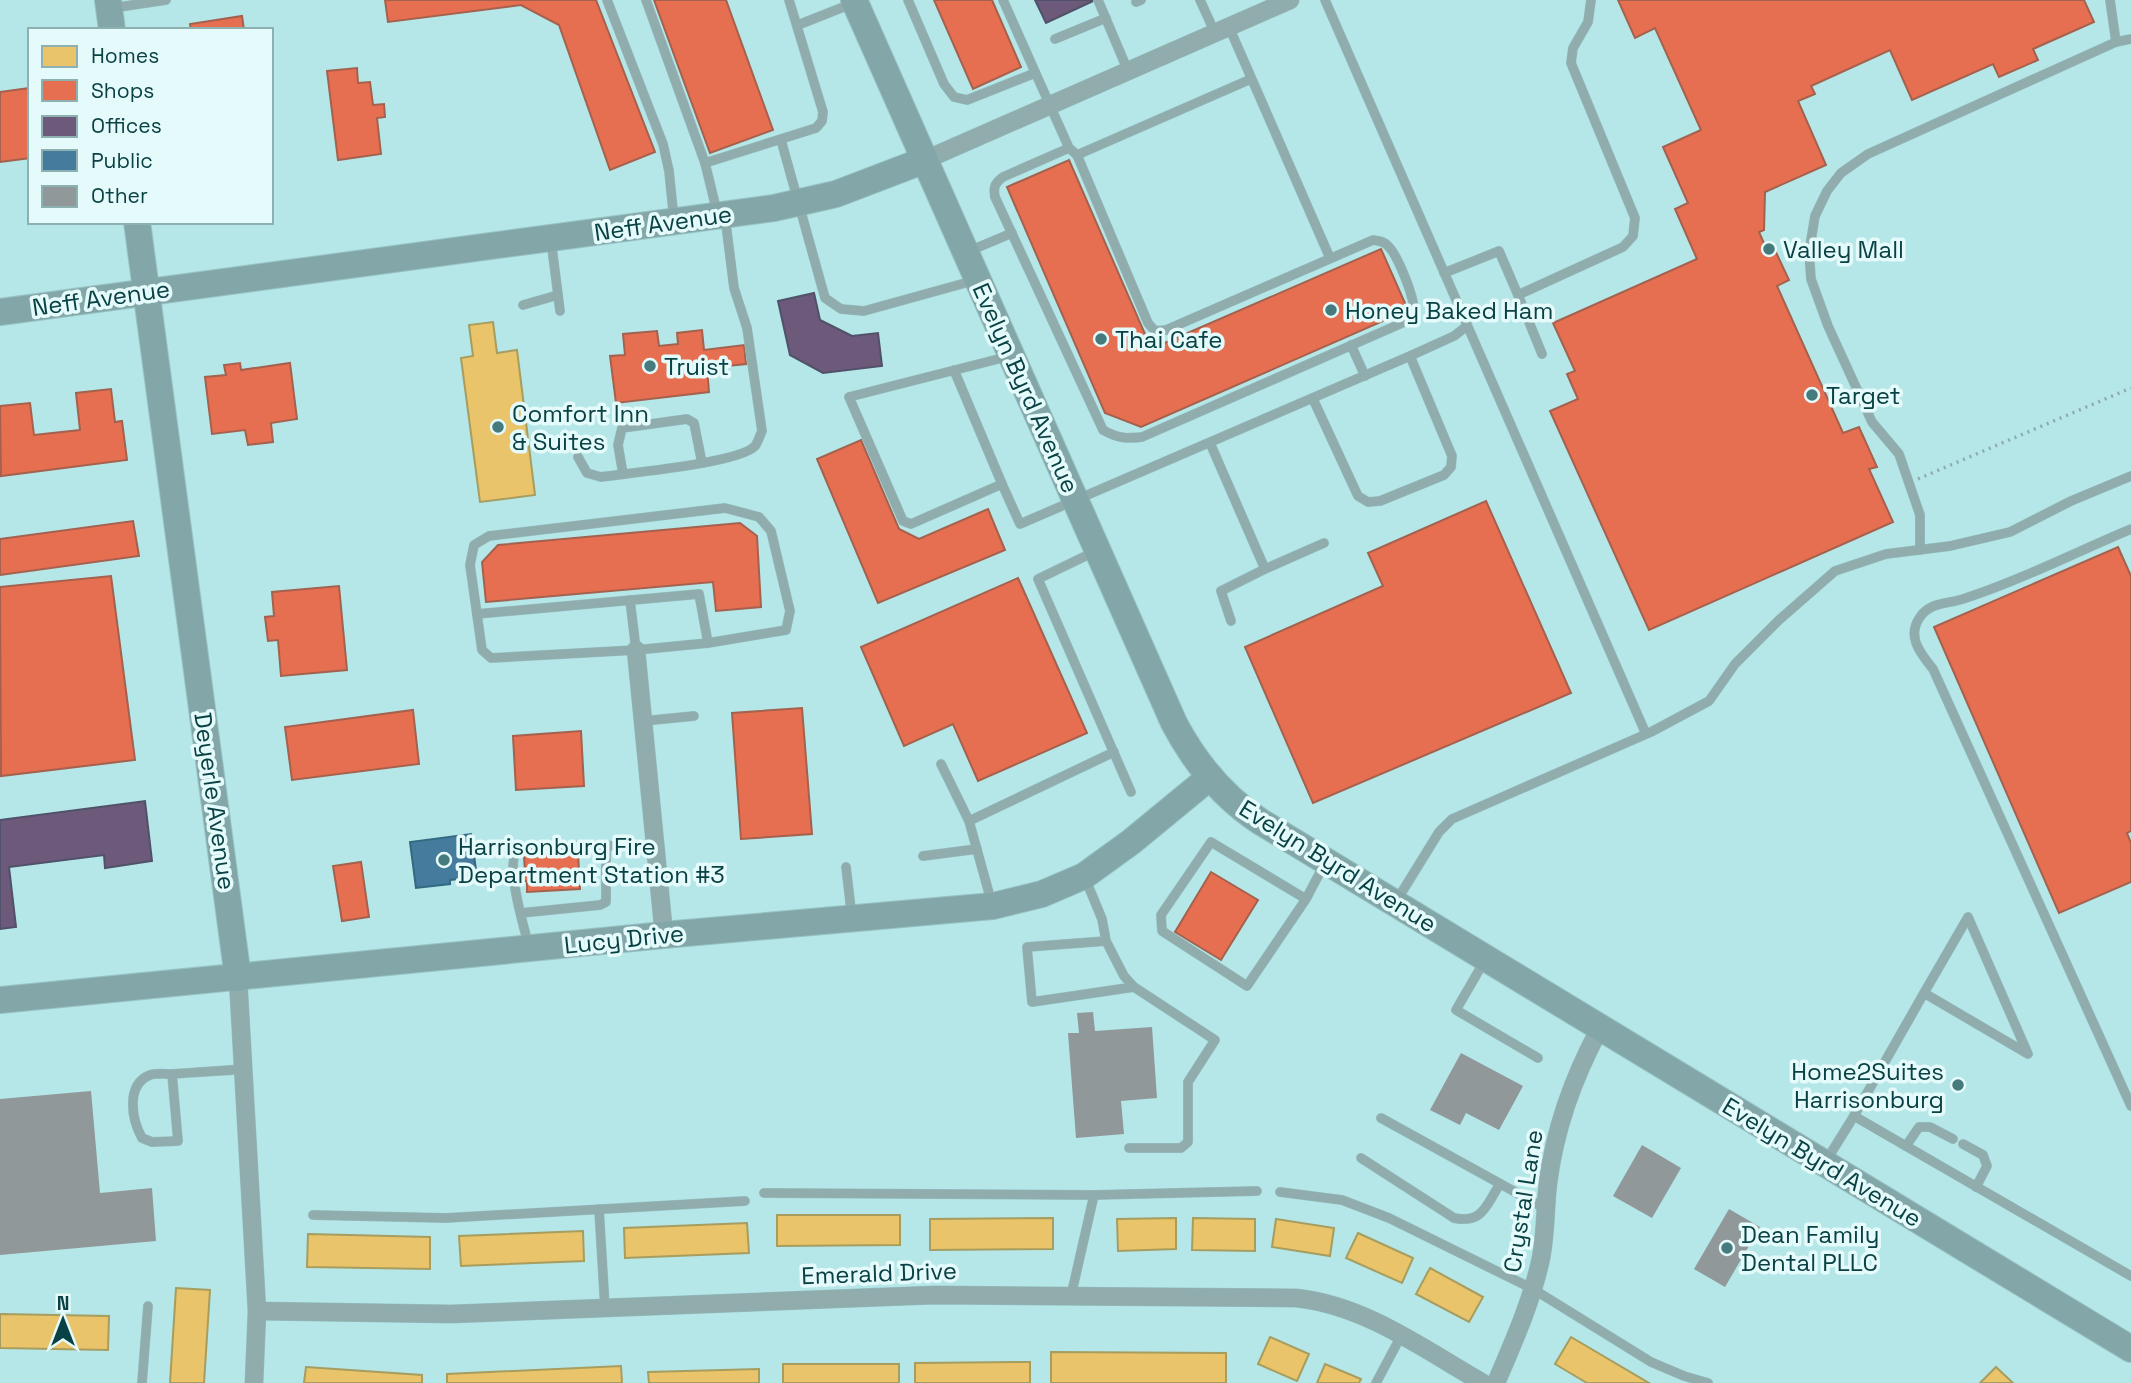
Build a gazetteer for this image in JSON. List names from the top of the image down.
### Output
{
  "streets": {
    "street": [
      "Neff Avenue",
      "Evelyn Byrd Avenue",
      "Deyerle Avenue",
      "Lucy Drive",
      "Crystal Lane",
      "Emerald Drive"
    ]
  },
  "crossings": [
    ["Neff Avenue", "Evelyn Byrd Avenue"],
    ["Neff Avenue", "Deyerle Avenue"],
    ["Evelyn Byrd Avenue", "Lucy Drive"],
    ["Evelyn Byrd Avenue", "Crystal Lane"],
    ["Deyerle Avenue", "Lucy Drive"],
    ["Deyerle Avenue", "Emerald Drive"]
  ],
  "places": [
    "Valley Mall",
    "Honey Baked Ham",
    "Thai Cafe",
    "Truist",
    "Target",
    "Comfort Inn & Suites",
    "Harrisonburg Fire Department Station #3",
    "Home2Suites Harrisonburg",
    "Dean Family Dental PLLC"
  ],
  "legend": [
    "Homes",
    "Shops",
    "Offices",
    "Public",
    "Other"
  ],
  "north": "top"
}
